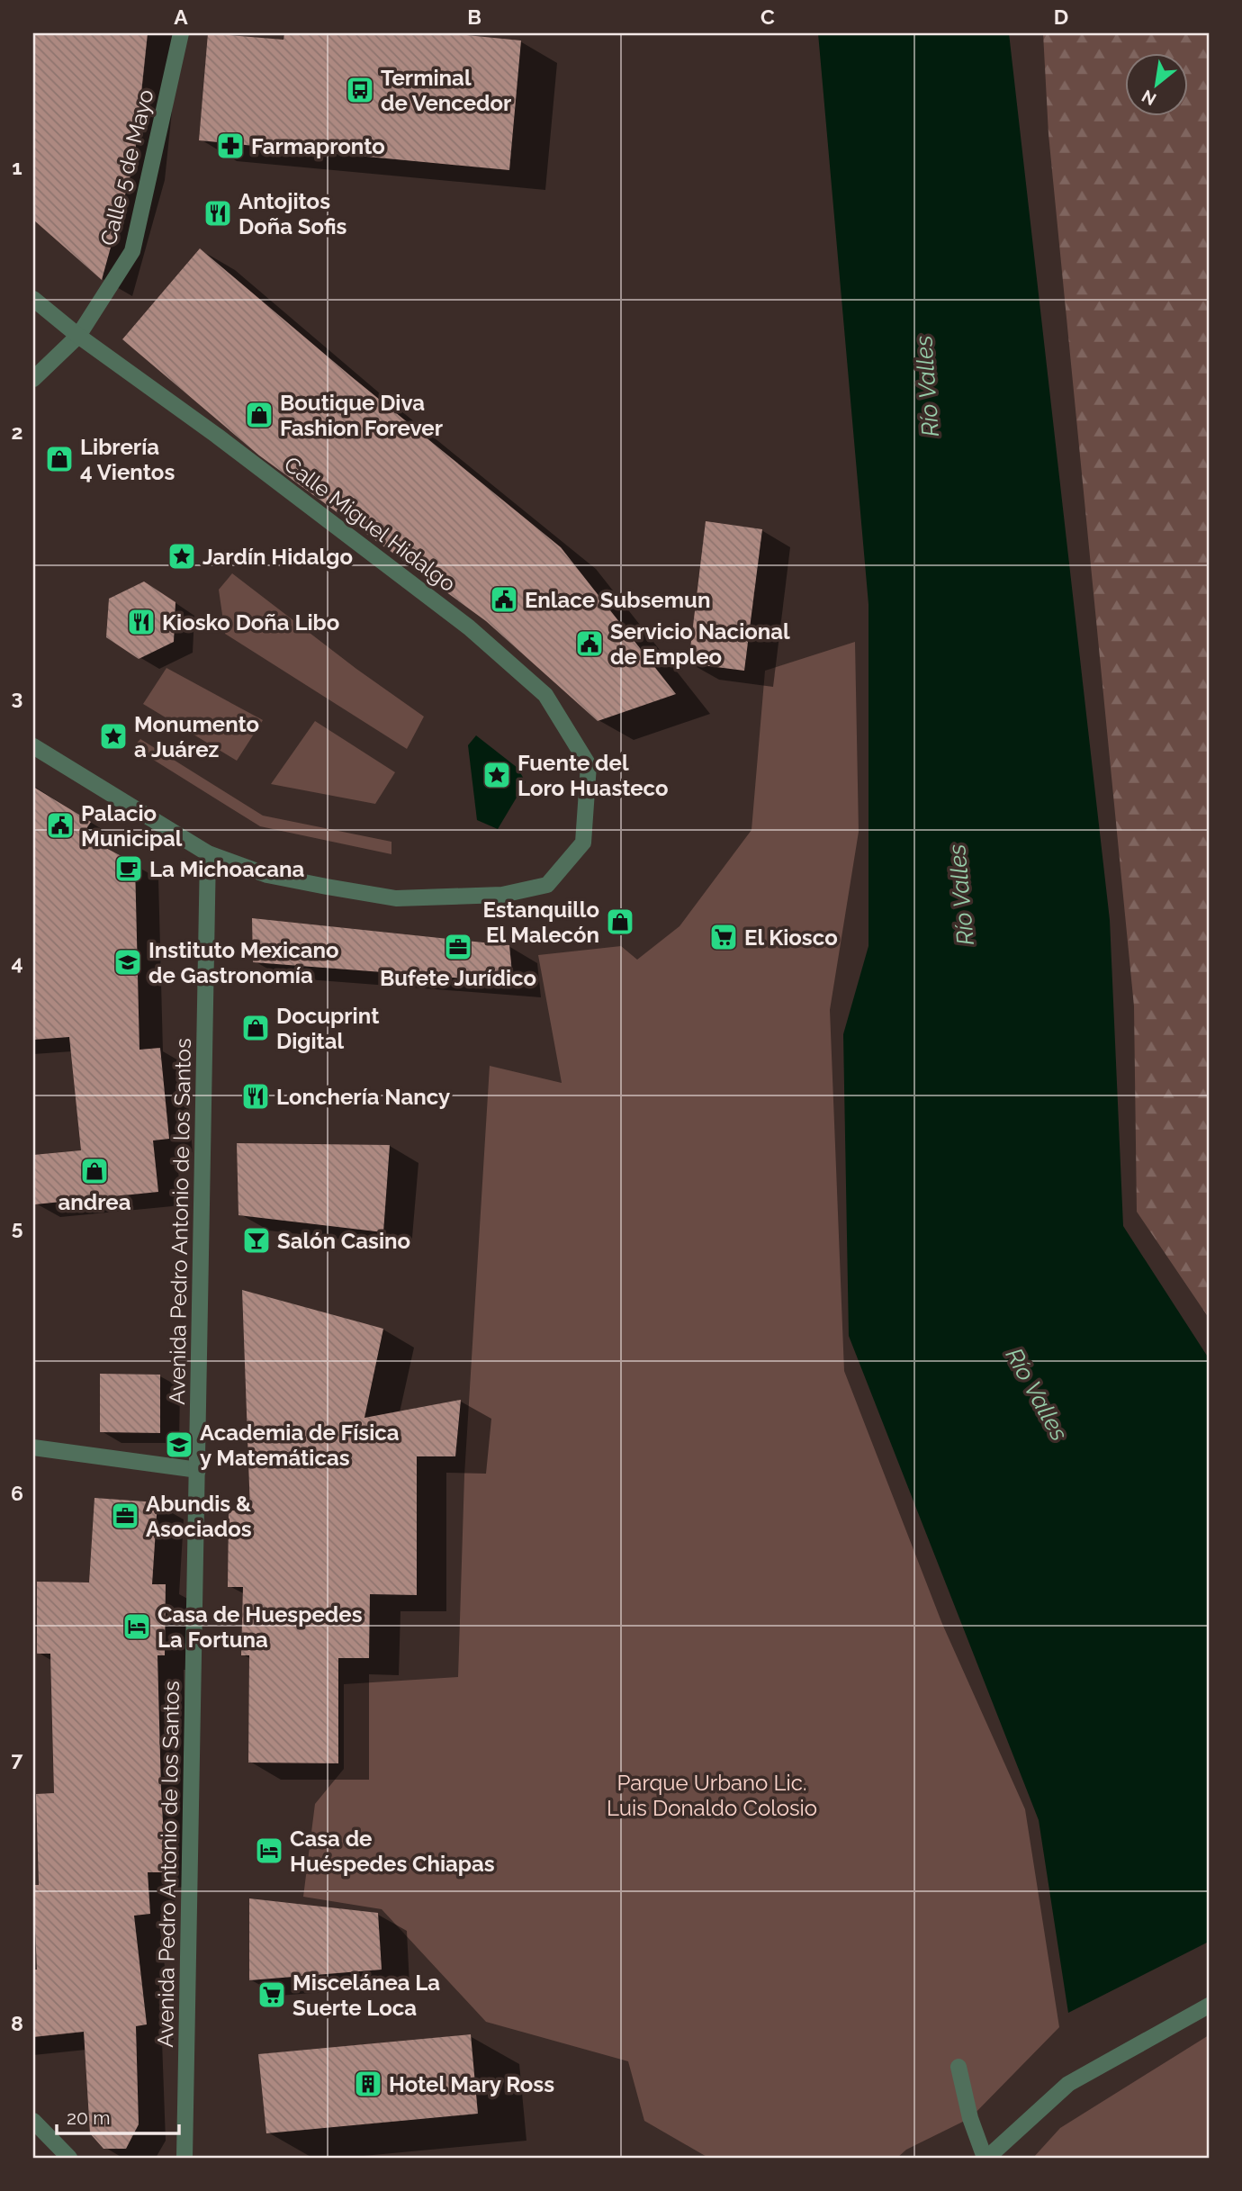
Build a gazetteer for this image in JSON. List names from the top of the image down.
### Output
{
  "streets": {
    "street": ["Calle 5 de Mayo", "Calle Miguel Hidalgo", "Avenida Pedro Antonio de los Santos"]
  },
  "crossings": [
    ["Calle 5 de Mayo", "Calle Miguel Hidalgo"],
    ["Calle Miguel Hidalgo", "Avenida Pedro Antonio de los Santos"]
  ],
  "water": ["Río Valles"],
  "parks": ["Parque Urbano Lic. Luis Donaldo Colosio"],
  "places": {
    "bus stop": ["Terminal de Vencedor"],
    "pharmacy": ["Farmapronto"],
    "restaurant": ["Antojitos Doña Sofis", "Kiosko Doña Libo", "Lonchería Nancy"],
    "shop": [
      "Boutique Diva Fashion Forever",
      "Librería 4 Vientos",
      "Estanquillo El Malecón",
      "Docuprint Digital",
      "andrea"
    ],
    "place": ["Jardín Hidalgo", "Monumento a Juárez", "Fuente del Loro Huasteco"],
    "public building": ["Enlace Subsemun", "Servicio Nacional de Empleo", "Palacio Municipal"],
    "cafe": ["La Michoacana"],
    "supermarket": ["El Kiosco", "Miscelánea La Suerte Loca"],
    "office": ["Bufete Jurídico", "Abundis & Asociados"],
    "school or university": ["Instituto Mexicano de Gastronomía", "Academia de Física y Matemáticas"],
    "bar": ["Salón Casino"],
    "hotel": ["Casa de Huespedes La Fortuna", "Casa de Huéspedes Chiapas"],
    "building": ["Hotel Mary Ross"]
  },
  "scale_bar": "20 m",
  "north": "bottom left",
  "grid": {
    "columns": [
      "A",
      "B",
      "C",
      "D"
    ],
    "rows": [
      "1",
      "2",
      "3",
      "4",
      "5",
      "6",
      "7",
      "8"
    ]
  }
}
